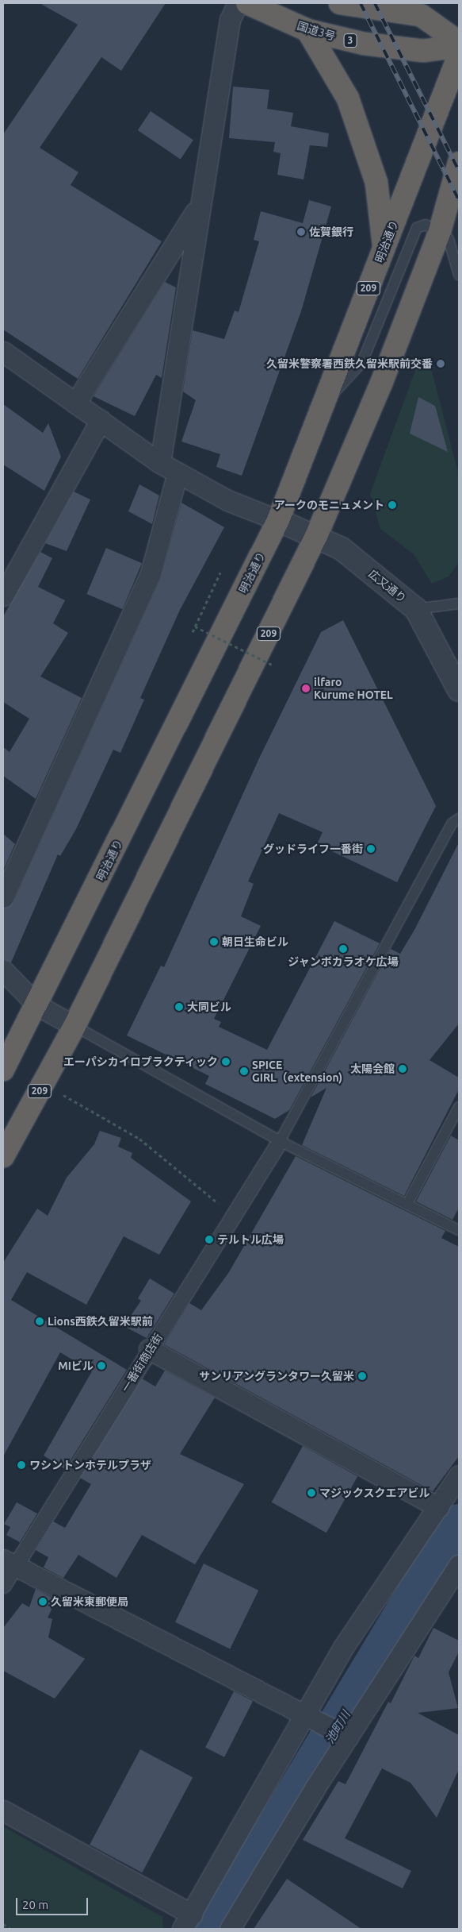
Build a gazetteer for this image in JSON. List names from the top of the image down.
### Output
{
  "streets": {
    "highway": [
      "国道3号",
      "3",
      "明治通り",
      "209"
    ],
    "street": ["広又通り", "一番街商店街"]
  },
  "crossings": [
    ["明治通り", "広又通り"],
    ["209", "広又通り"]
  ],
  "water": ["池町川"],
  "places": [
    "佐賀銀行",
    "久留米警察署西鉄久留米駅前交番",
    "アークのモニュメント",
    "ilfaro Kurume HOTEL",
    "グッドライフ一番街",
    "朝日生命ビル",
    "ジャンボカラオケ広場",
    "大同ビル",
    "エーパシカイロプラクティック",
    "太陽会館",
    "SPICE GIRL（extension)",
    "テルトル広場",
    "Lions西鉄久留米駅前",
    "MIビル",
    "サンリアングランタワー久留米",
    "ワシントンホテルプラザ",
    "マジックスクエアビル",
    "久留米東郵便局"
  ],
  "scale_bar": "20 m"
}
